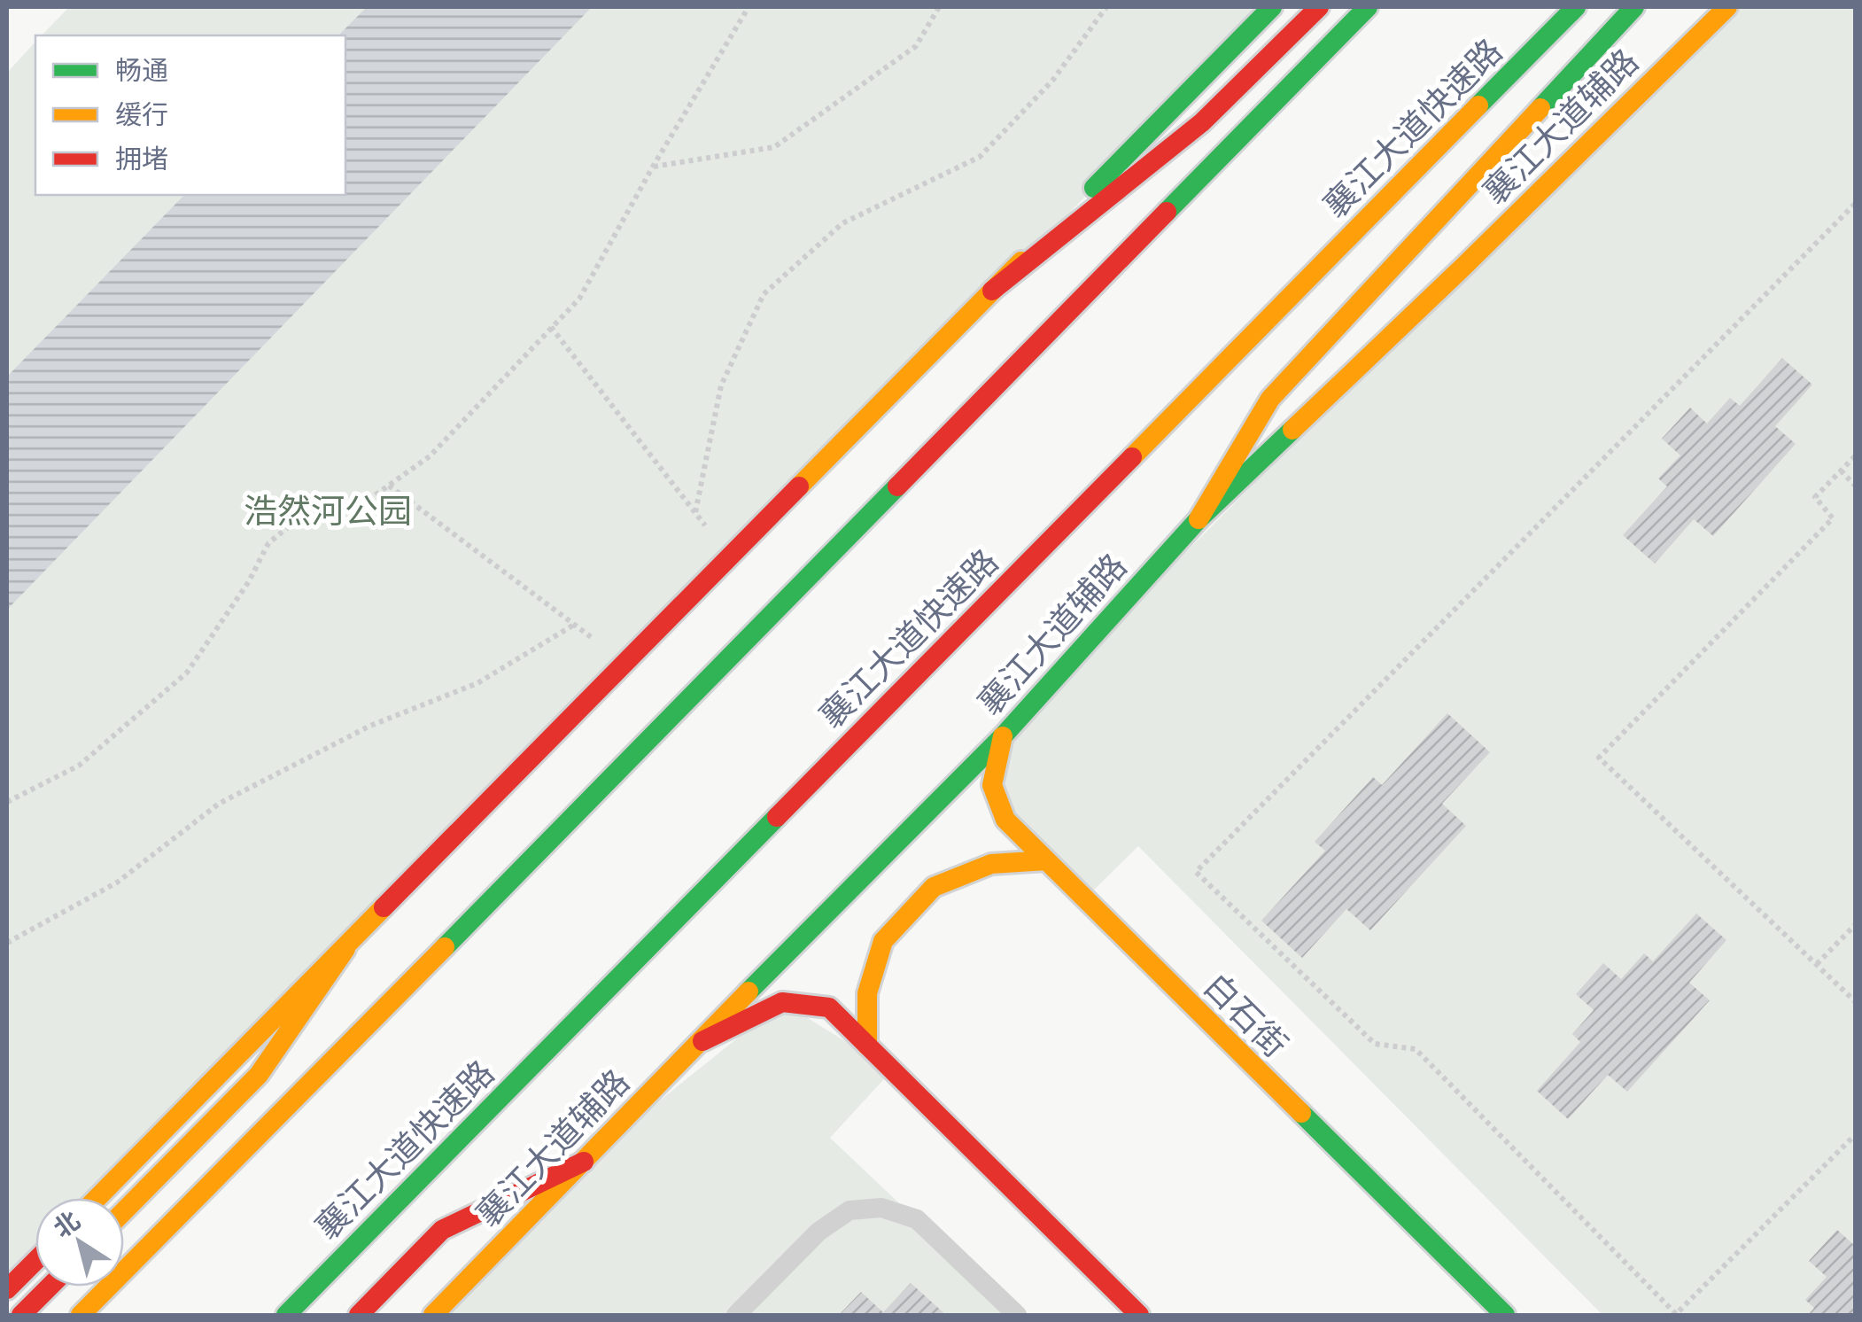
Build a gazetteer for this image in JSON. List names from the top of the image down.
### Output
{
  "streets": {
    "main road": ["襄江大道辅路", "襄江大道快速路", "白石街"]
  },
  "crossings": [
    ["襄江大道辅路", "白石街"]
  ],
  "parks": ["浩然河公园"],
  "legend": ["畅通", "缓行", "拥堵"],
  "north": "top left"
}
